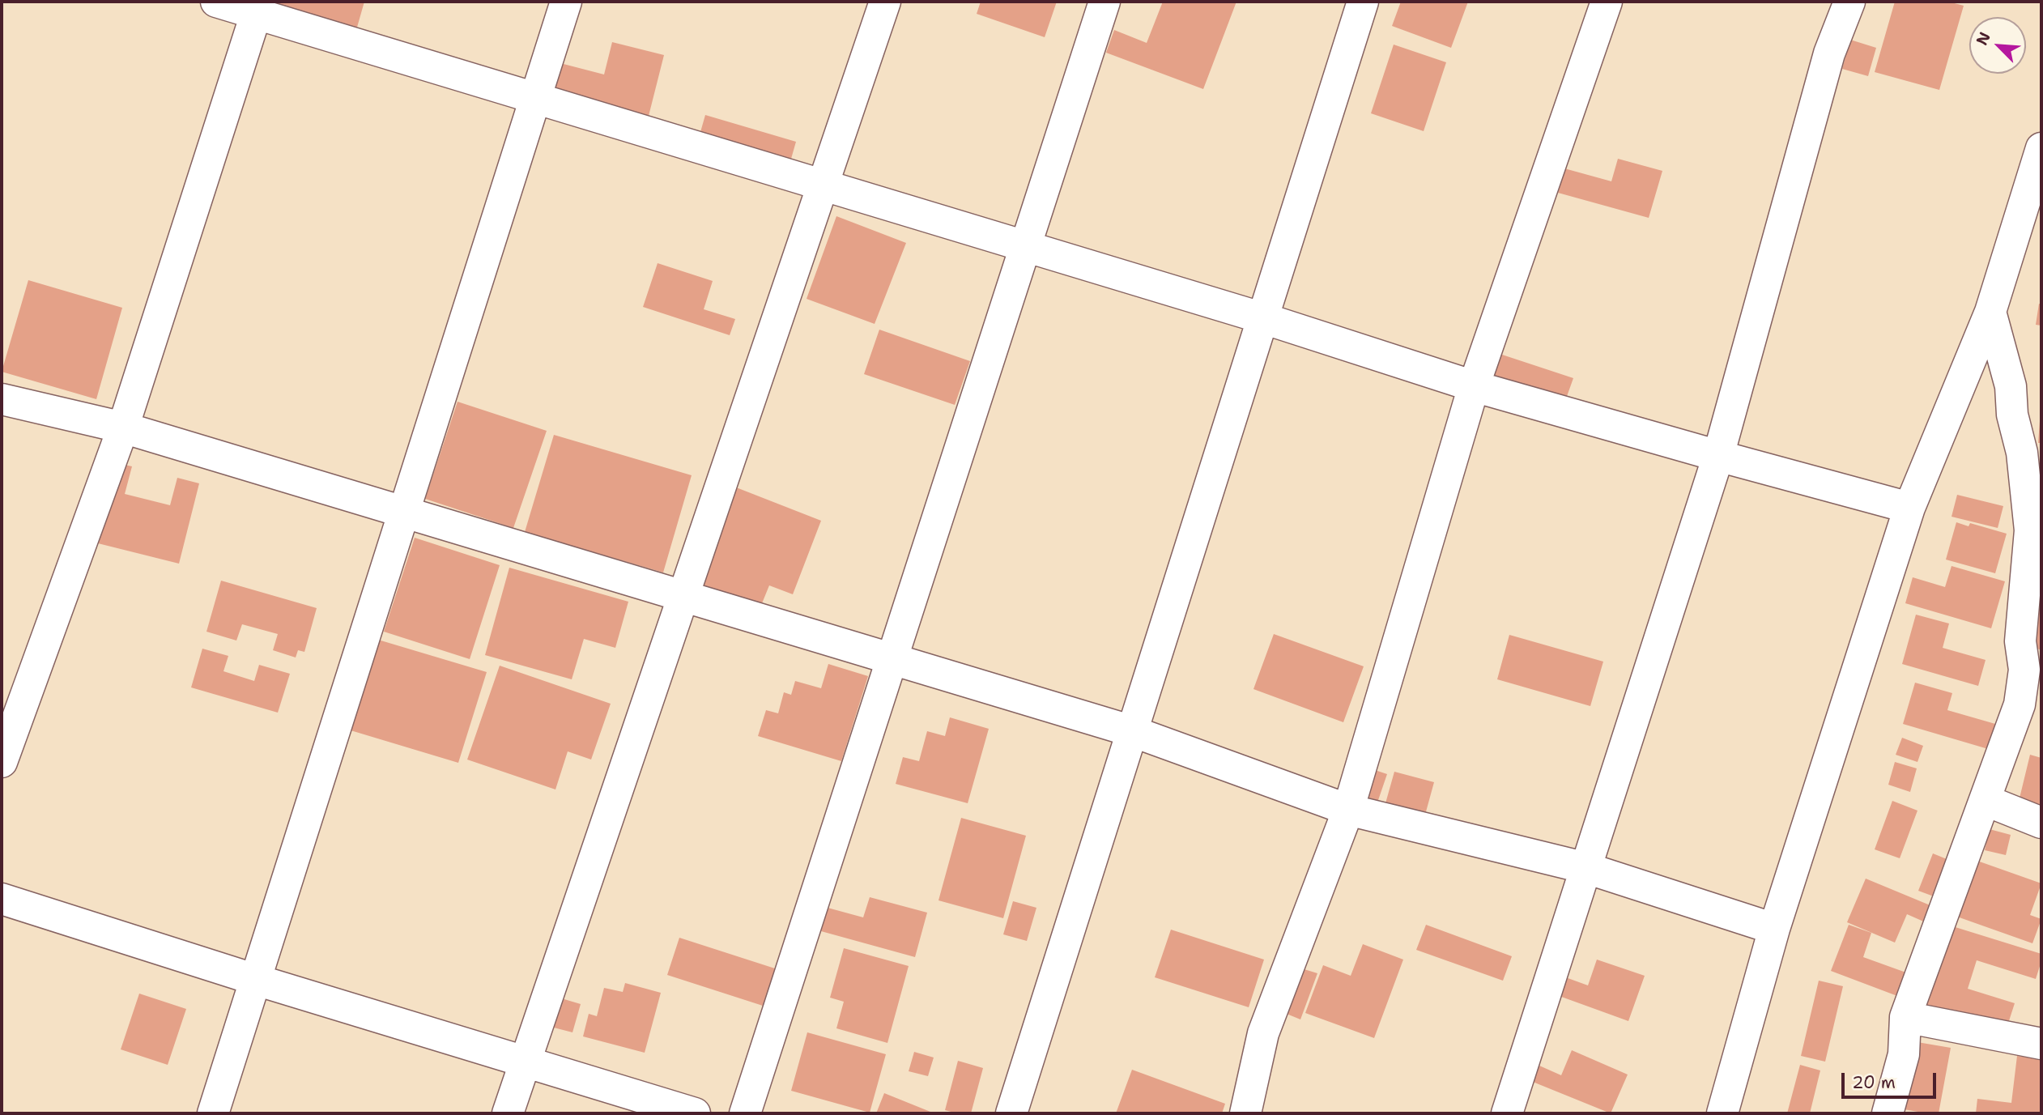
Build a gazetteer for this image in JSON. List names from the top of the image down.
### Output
{
  "scale_bar": "20 m",
  "north": "top left"
}
